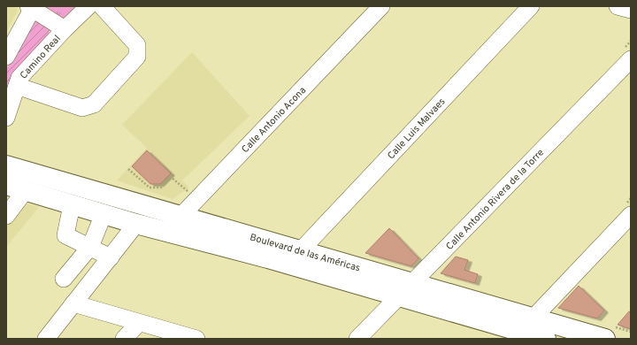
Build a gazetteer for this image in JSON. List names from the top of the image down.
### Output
{
  "streets": {
    "main road": ["Boulevard de las Américas"],
    "street": [
      "Camino Real",
      "Calle Antonio Acona",
      "Calle Luis Malvaes",
      "Calle Antonio Rivera de la Torre"
    ]
  },
  "crossings": [
    ["Calle Antonio Acona", "Boulevard de las Américas"],
    ["Calle Luis Malvaes", "Boulevard de las Américas"],
    ["Calle Antonio Rivera de la Torre", "Boulevard de las Américas"]
  ]
}
